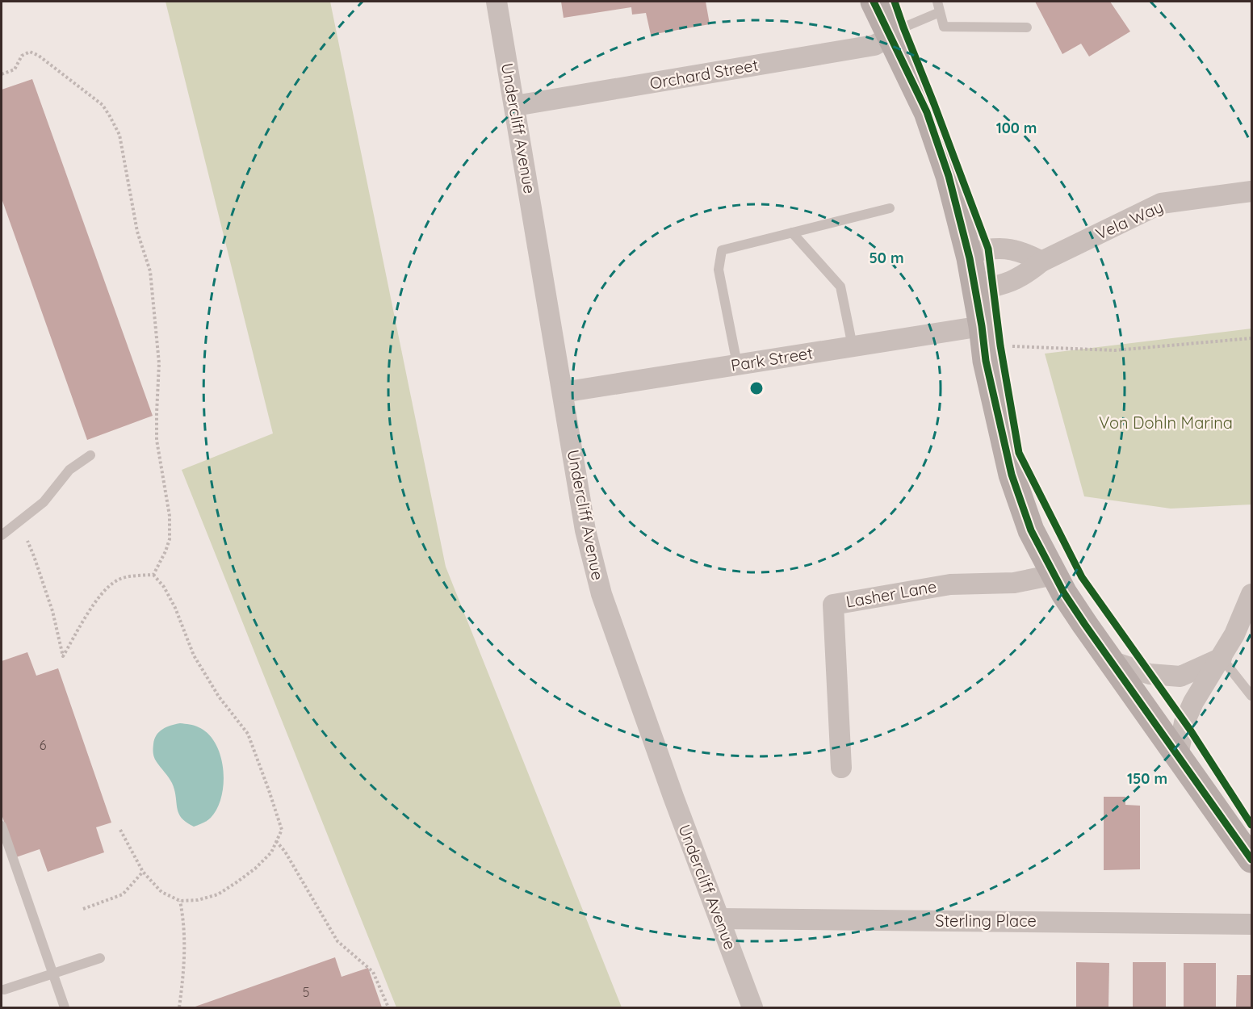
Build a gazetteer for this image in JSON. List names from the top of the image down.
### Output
{
  "streets": {
    "street": [
      "Orchard Street",
      "Undercliff Avenue",
      "Vela Way",
      "Park Street",
      "Lasher Lane",
      "Sterling Place"
    ]
  },
  "crossings": [
    ["Orchard Street", "Undercliff Avenue"],
    ["Undercliff Avenue", "Park Street"],
    ["Undercliff Avenue", "Sterling Place"]
  ],
  "parks": ["Von Dohln Marina"],
  "house_numbers": ["6", "5"],
  "rings": ["100 m", "50 m", "150 m"]
}
